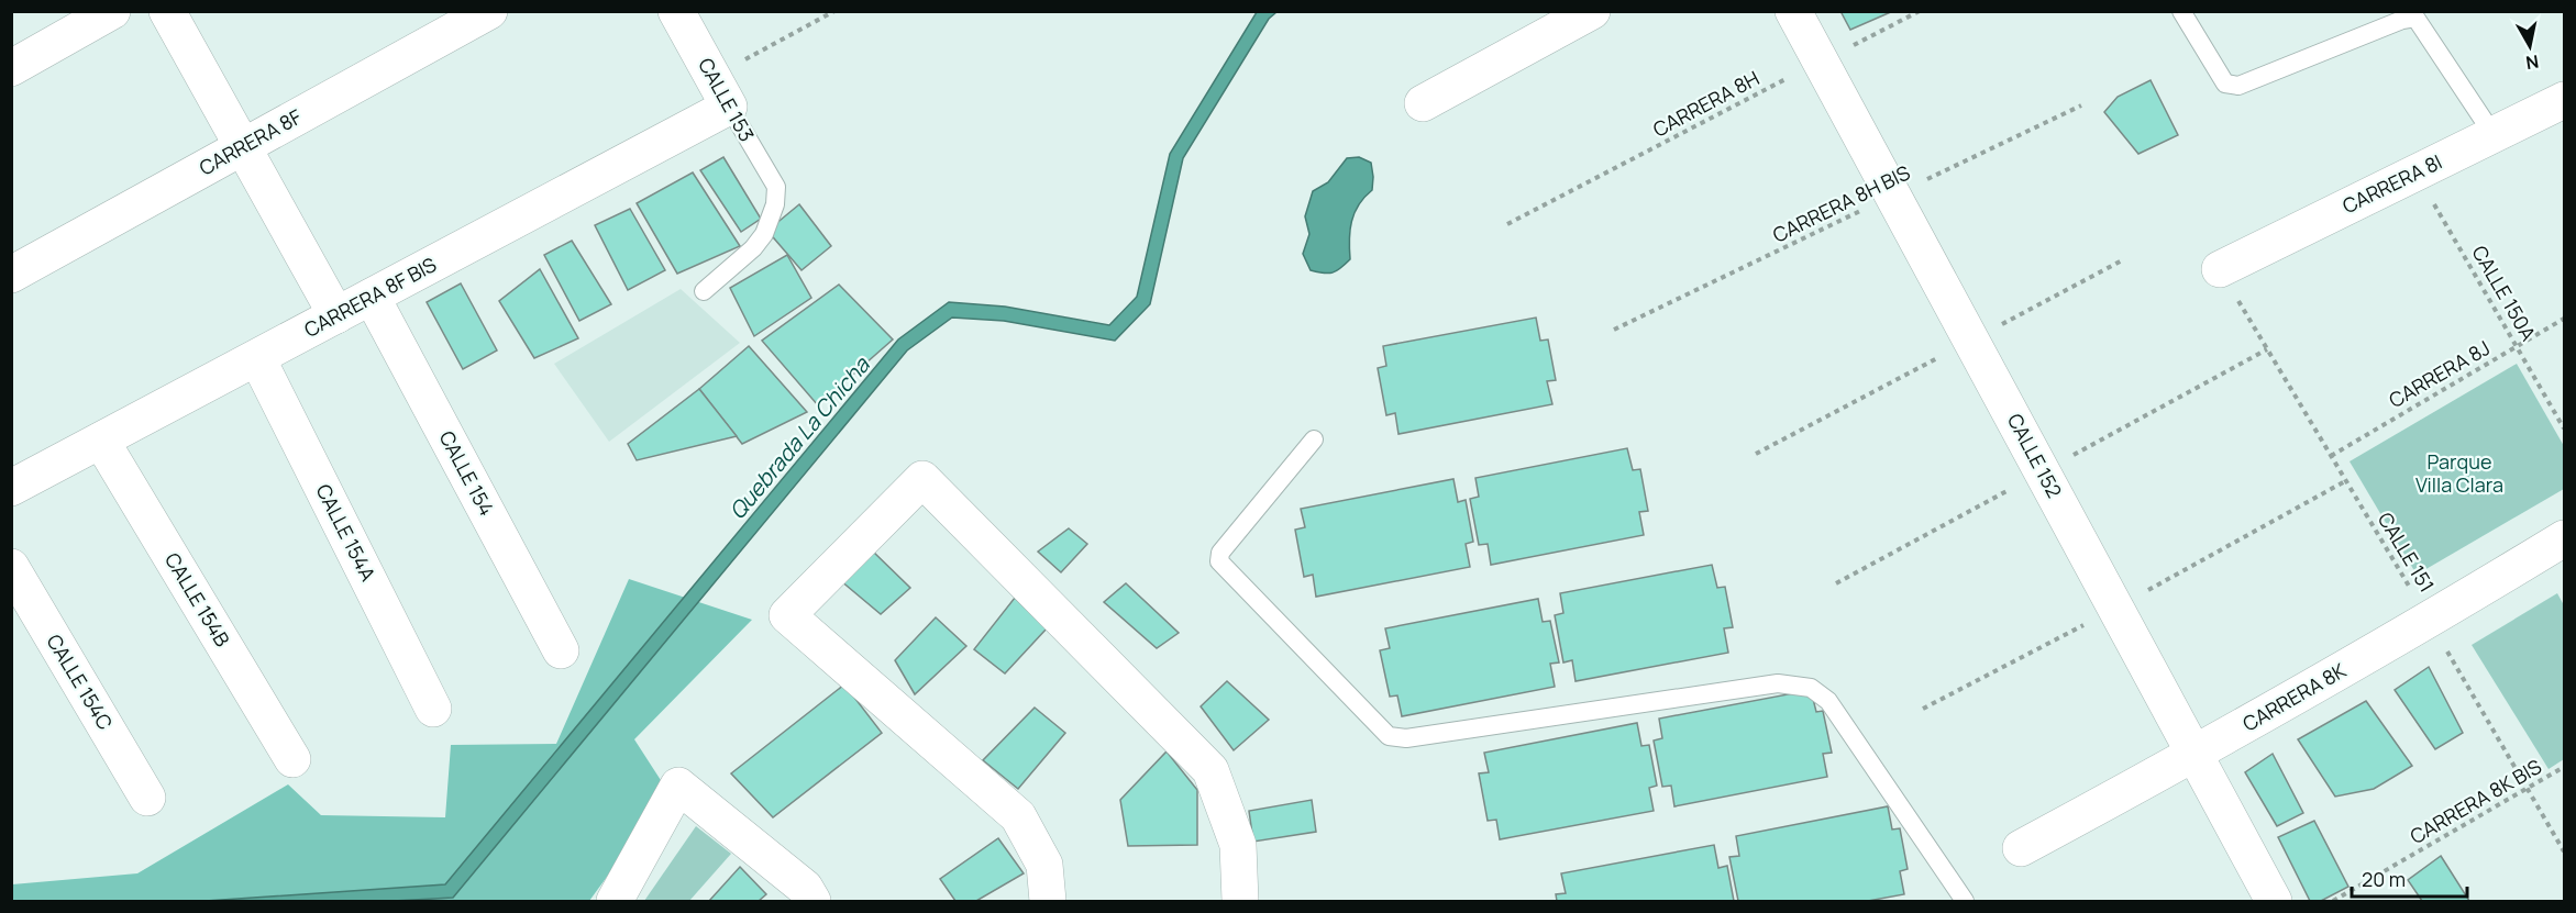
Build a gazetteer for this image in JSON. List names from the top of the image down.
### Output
{
  "streets": {
    "street": [
      "CALLE 153",
      "CARRERA 8F",
      "CARRERA 8I",
      "CARRERA 8F BIS",
      "CALLE 152",
      "CALLE 154",
      "CALLE 154A",
      "CALLE 154B",
      "CALLE 154C",
      "CARRERA 8K"
    ],
    "path": [
      "CARRERA 8H",
      "CARRERA 8H BIS",
      "CALLE 150A",
      "CARRERA 8J",
      "CALLE 151",
      "CARRERA 8K BIS"
    ]
  },
  "crossings": [
    ["CALLE 153", "CARRERA 8F BIS"],
    ["CARRERA 8H", "CALLE 152"],
    ["CARRERA 8I", "CALLE 150A"],
    ["CARRERA 8I", "CALLE 151"],
    ["CARRERA 8H BIS", "CALLE 152"],
    ["CALLE 150A", "CARRERA 8J"],
    ["CARRERA 8F BIS", "CALLE 154"],
    ["CARRERA 8F BIS", "CALLE 154A"],
    ["CARRERA 8F BIS", "CALLE 154B"],
    ["CARRERA 8J", "CALLE 151"],
    ["CALLE 152", "CARRERA 8K"],
    ["CALLE 151", "CARRERA 8K"],
    ["CALLE 151", "CARRERA 8K BIS"]
  ],
  "water": ["Quebrada La Chicha"],
  "parks": ["Parque Villa Clara"],
  "scale_bar": "20 m",
  "north": "bottom"
}
